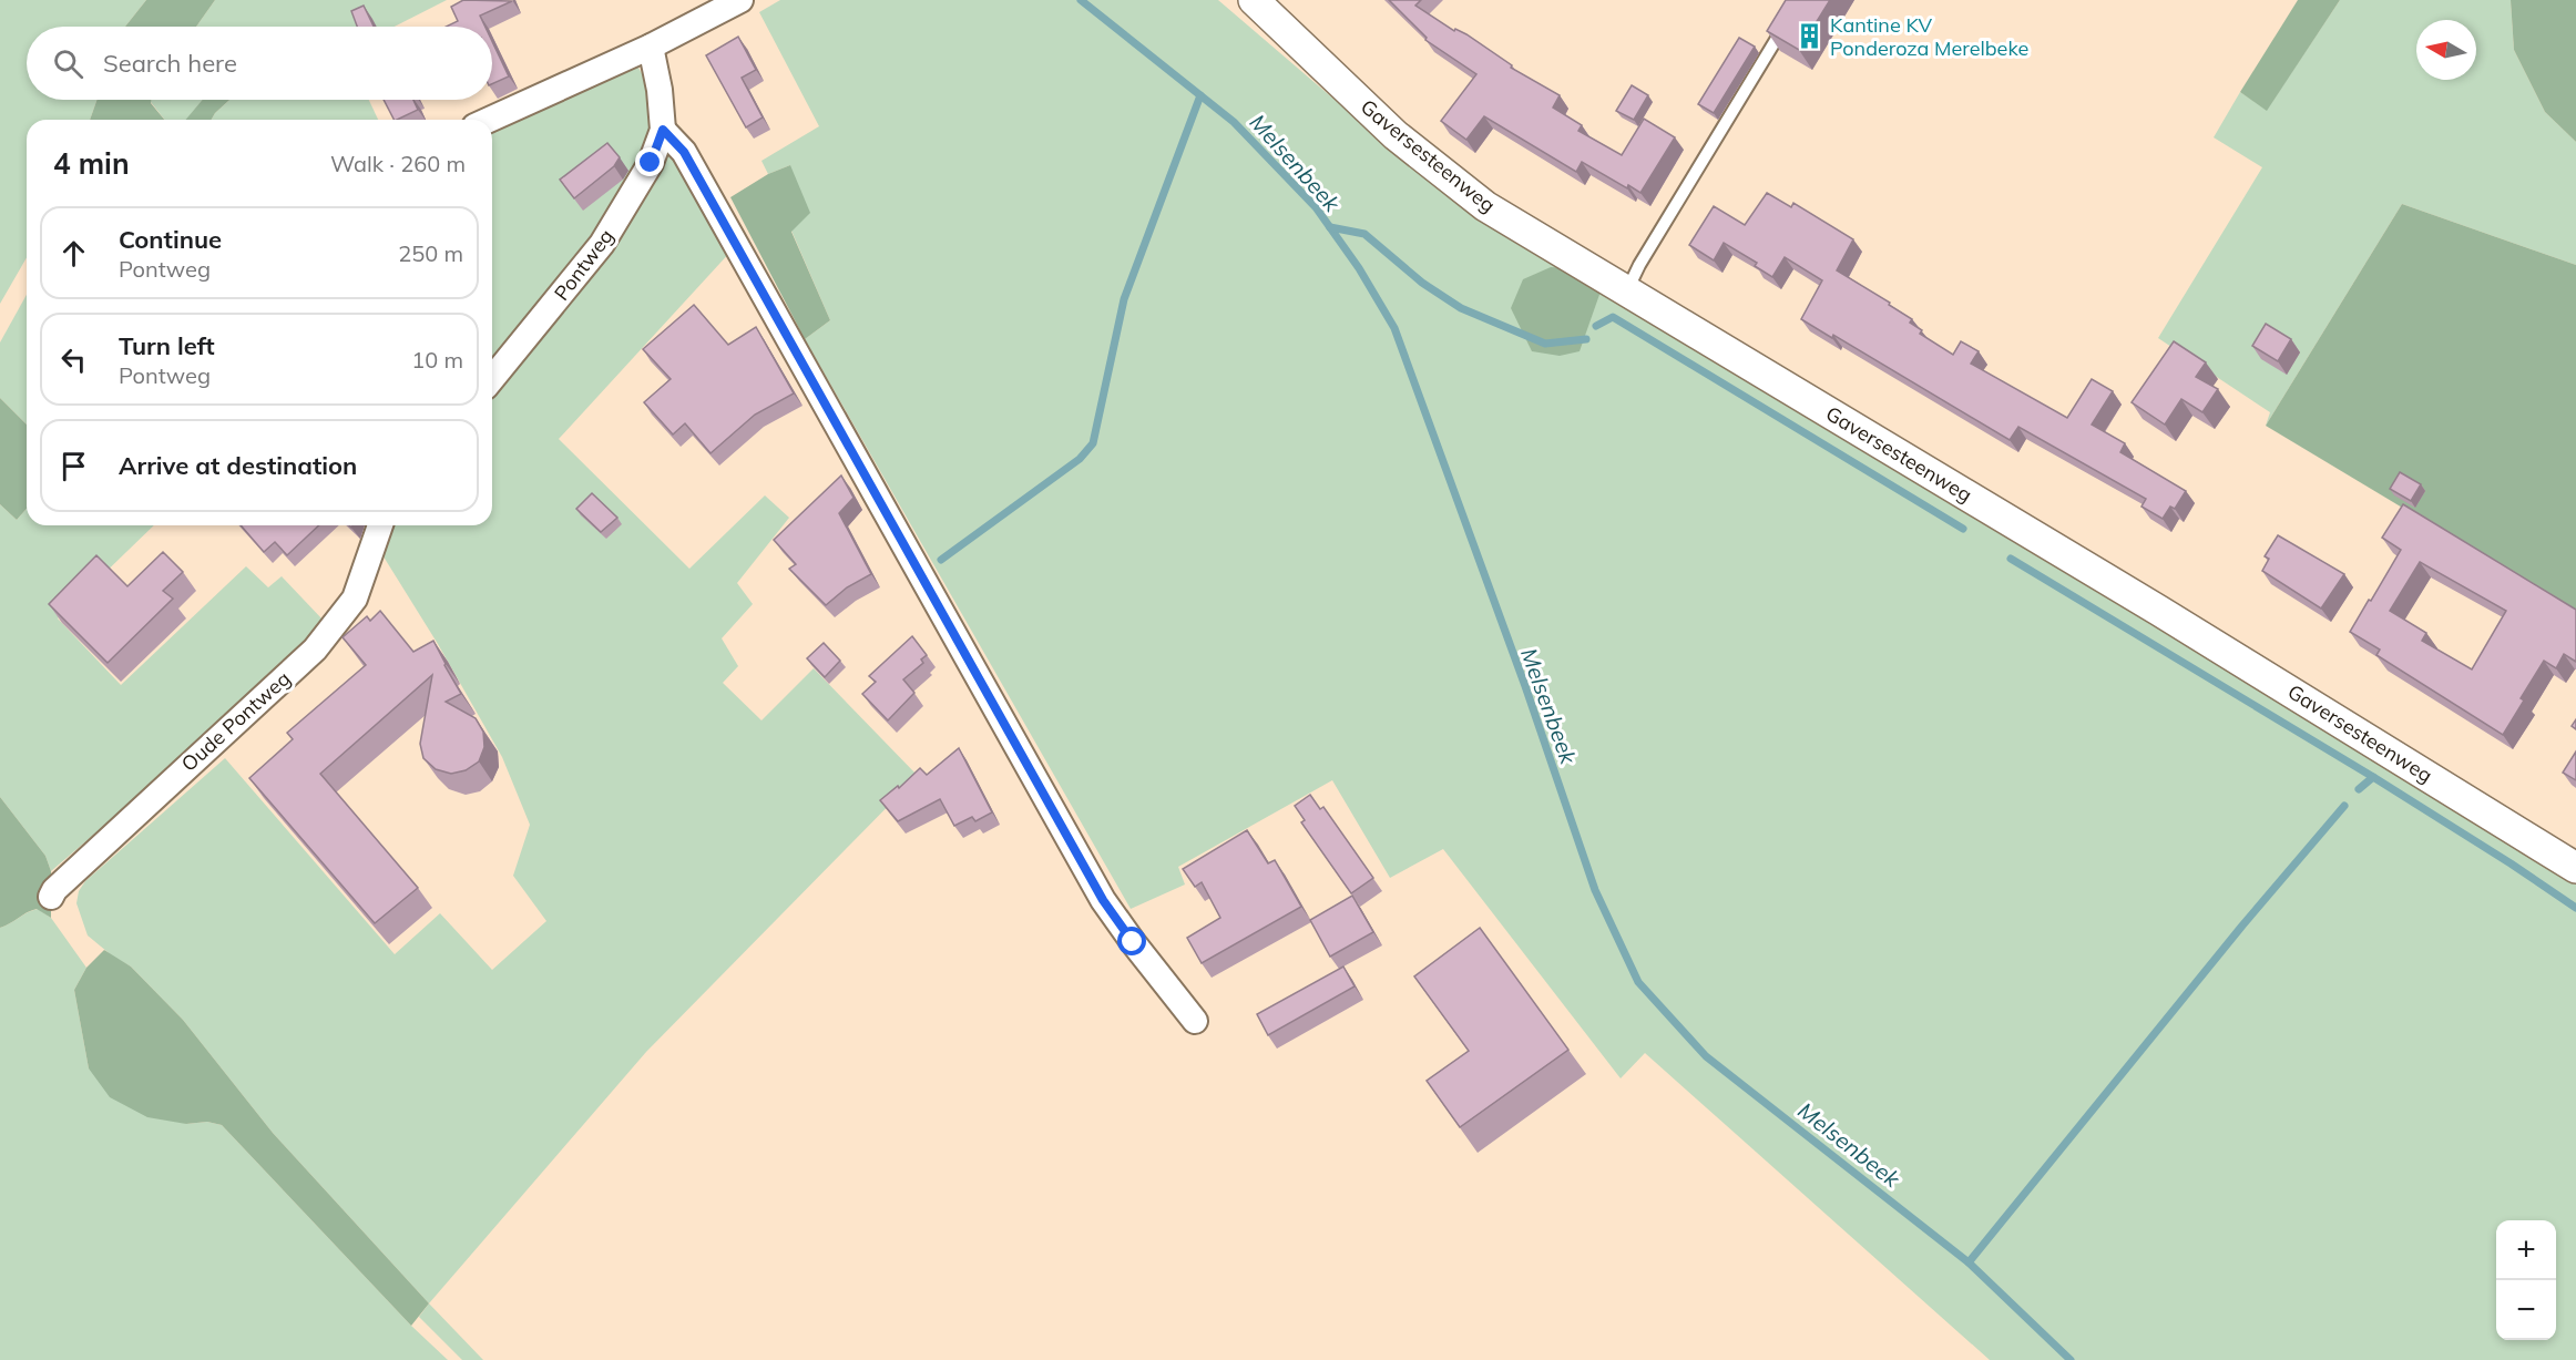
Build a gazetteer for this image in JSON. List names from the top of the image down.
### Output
{
  "streets": {
    "street": ["Gaversesteenweg", "Pontweg", "Oude Pontweg"]
  },
  "water": ["Melsenbeek"],
  "places": {
    "building": ["Kantine KV Ponderoza Merelbeke"]
  },
  "north": "left",
  "page": {
    "search": "Search here",
    "heading": ["4 min", "Walk · 260 m"],
    "list": [
      ["Continue", "Pontweg", "250 m"],
      ["Turn left", "Pontweg", "10 m"],
      "Arrive at destination"
    ],
    "map_buttons": ["+", "−"]
  }
}
